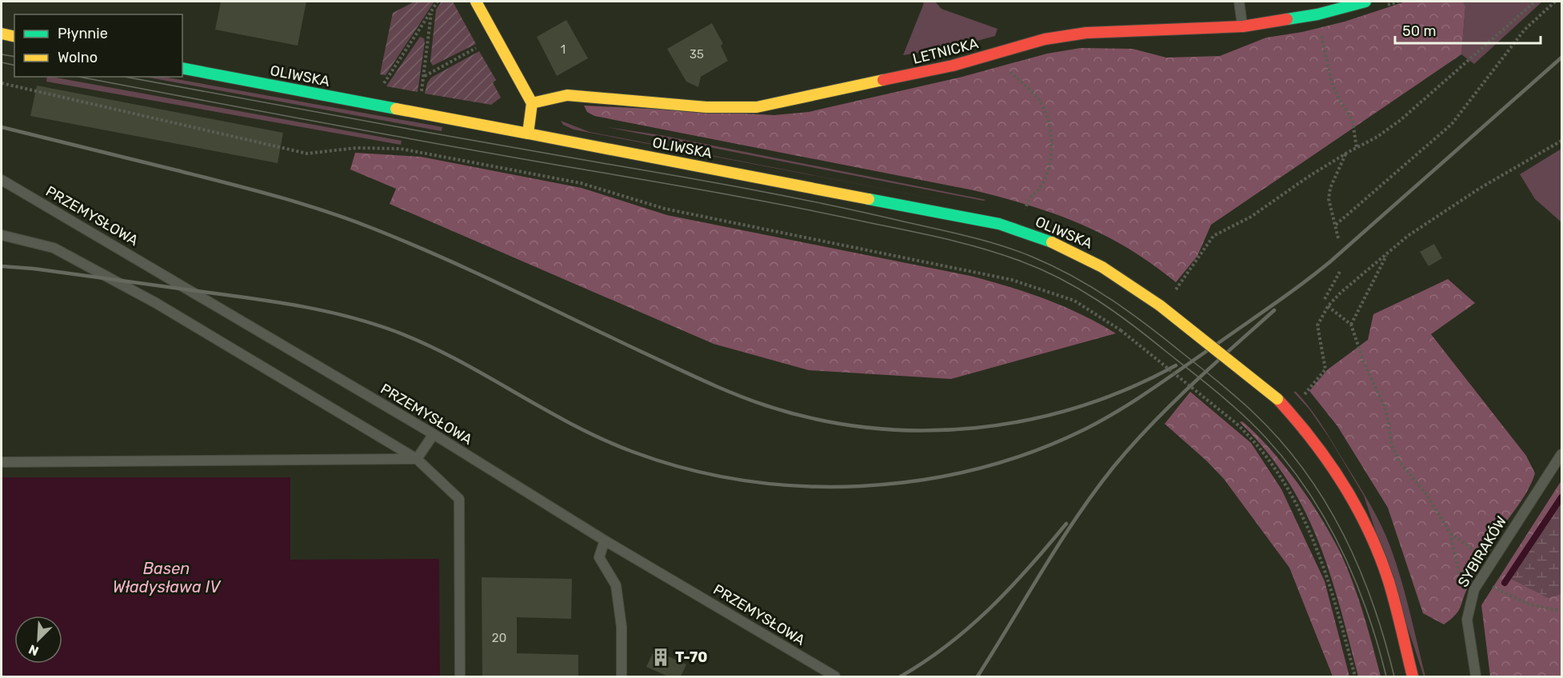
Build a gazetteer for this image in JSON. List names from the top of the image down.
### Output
{
  "streets": {
    "street": ["LETNICKA", "OLIWSKA"],
    "lane": ["PRZEMYSŁOWA", "SYBIRAKÓW"]
  },
  "water": ["Basen Władysława IV"],
  "places": {
    "building": ["T-70"]
  },
  "house_numbers": ["1", "35", "20"],
  "legend": ["Płynnie", "Wolno"],
  "scale_bar": "50 m",
  "north": "bottom left"
}
